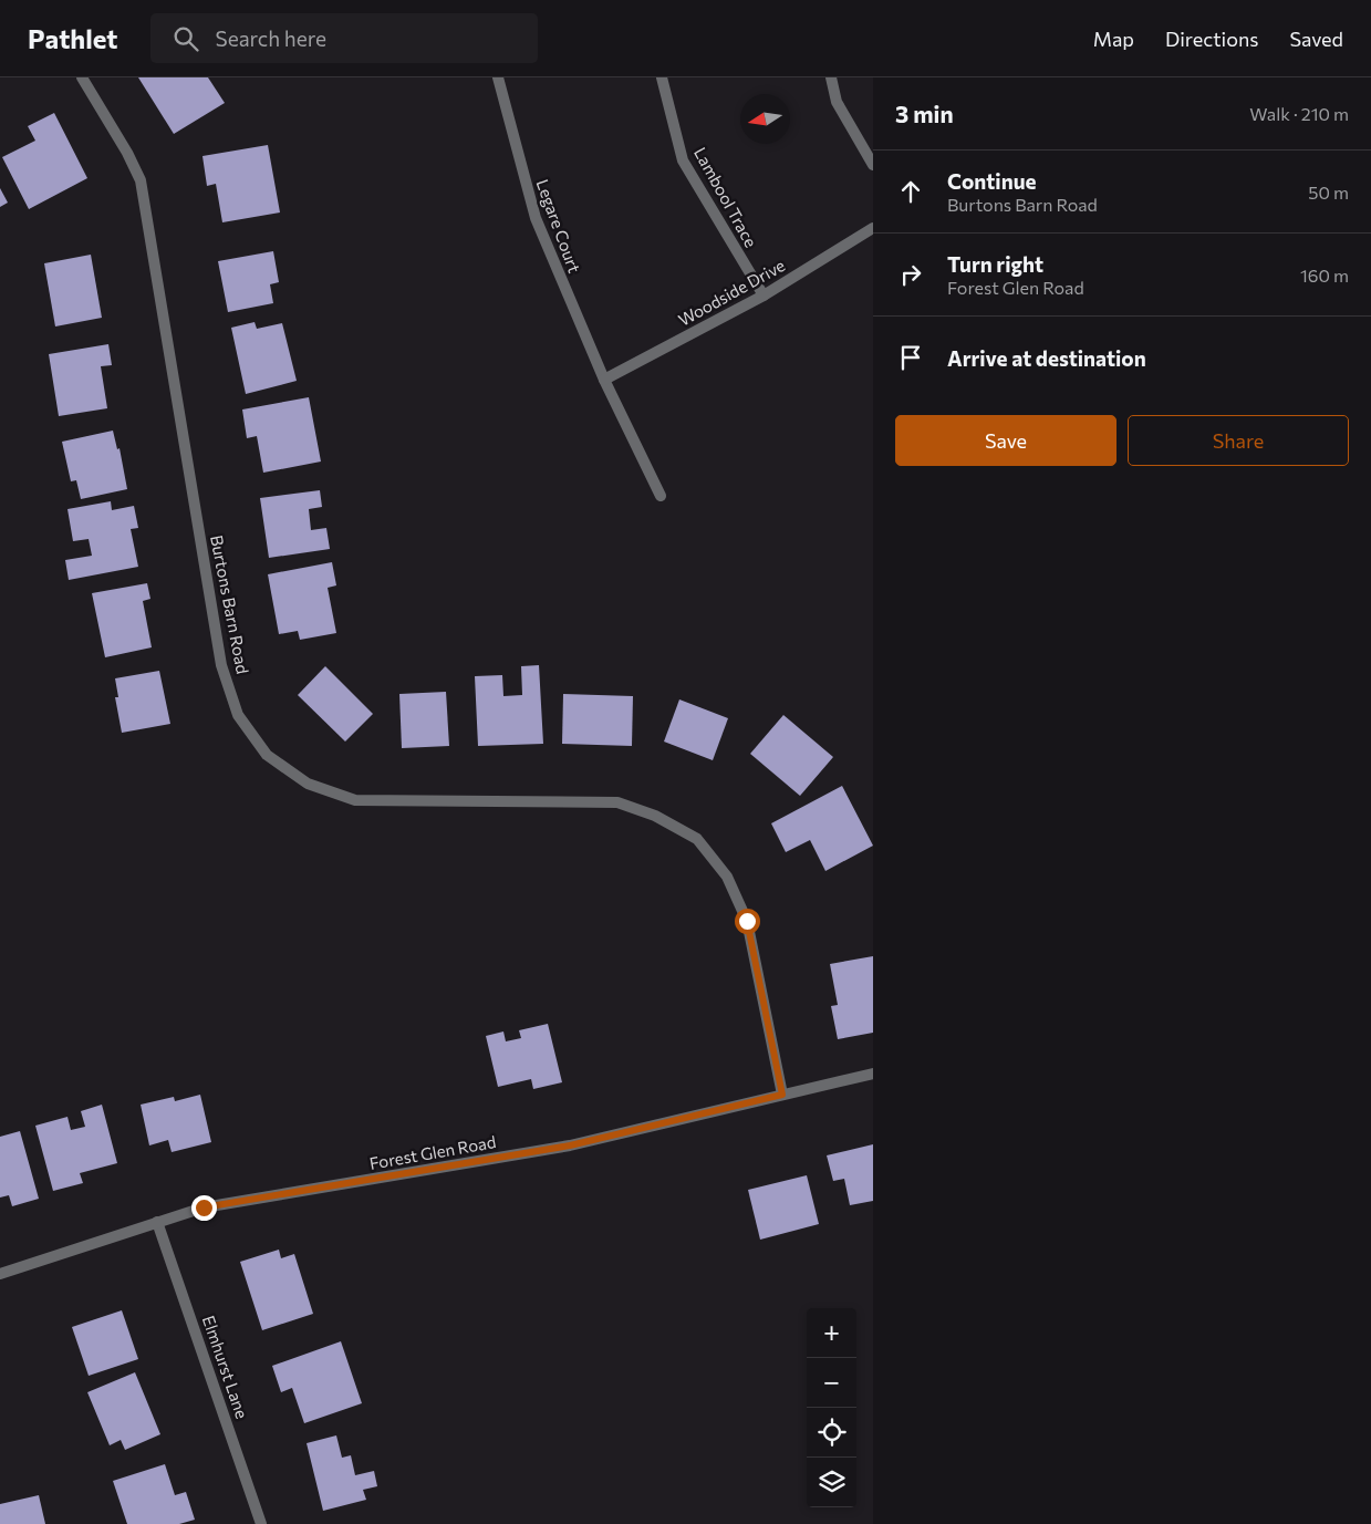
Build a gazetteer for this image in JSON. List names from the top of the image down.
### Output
{
  "streets": {
    "street": [
      "Lambool Trace",
      "Legare Court",
      "Woodside Drive",
      "Burtons Barn Road",
      "Forest Glen Road",
      "Elmhurst Lane"
    ]
  },
  "crossings": [
    ["Lambool Trace", "Woodside Drive"],
    ["Legare Court", "Woodside Drive"],
    ["Burtons Barn Road", "Forest Glen Road"],
    ["Forest Glen Road", "Elmhurst Lane"]
  ],
  "north": "left",
  "page": {
    "header": "Pathlet",
    "search": "Search here",
    "nav": ["Map", "Directions", "Saved"],
    "heading": ["3 min", "Walk · 210 m"],
    "list": [
      ["Continue", "Burtons Barn Road", "50 m"],
      ["Turn right", "Forest Glen Road", "160 m"],
      "Arrive at destination"
    ],
    "buttons": ["Save", "Share"],
    "map_buttons": ["+", "−"]
  }
}
